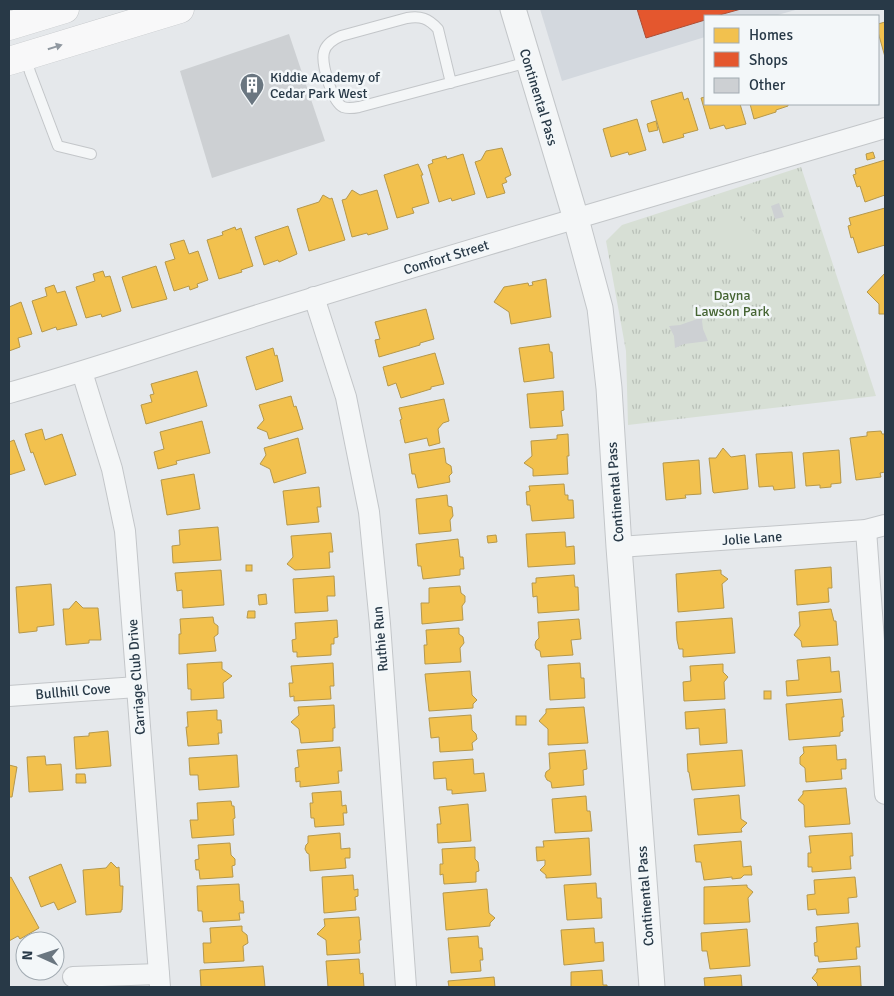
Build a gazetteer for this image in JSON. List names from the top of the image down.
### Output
{
  "streets": {
    "street": [
      "Continental Pass",
      "Comfort Street",
      "Jolie Lane",
      "Ruthie Run",
      "Carriage Club Drive",
      "Bullhill Cove"
    ]
  },
  "crossings": [
    ["Continental Pass", "Comfort Street"],
    ["Continental Pass", "Jolie Lane"],
    ["Comfort Street", "Ruthie Run"],
    ["Comfort Street", "Carriage Club Drive"],
    ["Carriage Club Drive", "Bullhill Cove"]
  ],
  "parks": ["Dayna Lawson Park"],
  "places": {
    "building": ["Kiddie Academy of Cedar Park West"]
  },
  "legend": ["Homes", "Shops", "Other"],
  "north": "left"
}
